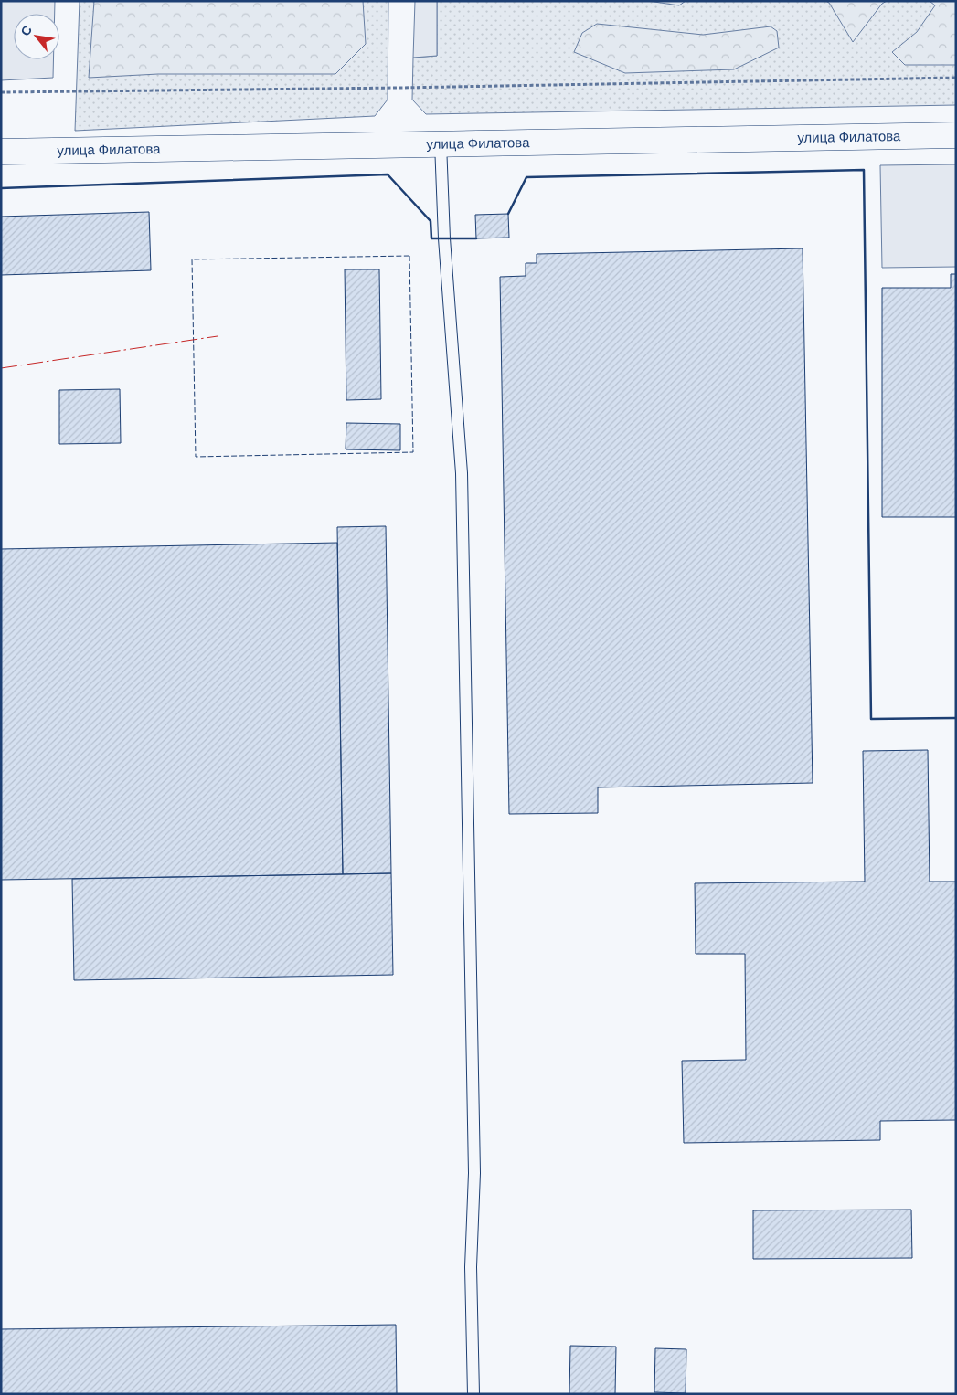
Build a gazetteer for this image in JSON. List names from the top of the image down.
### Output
{
  "streets": {
    "street": ["улица Филатова"]
  },
  "north": "top left"
}
